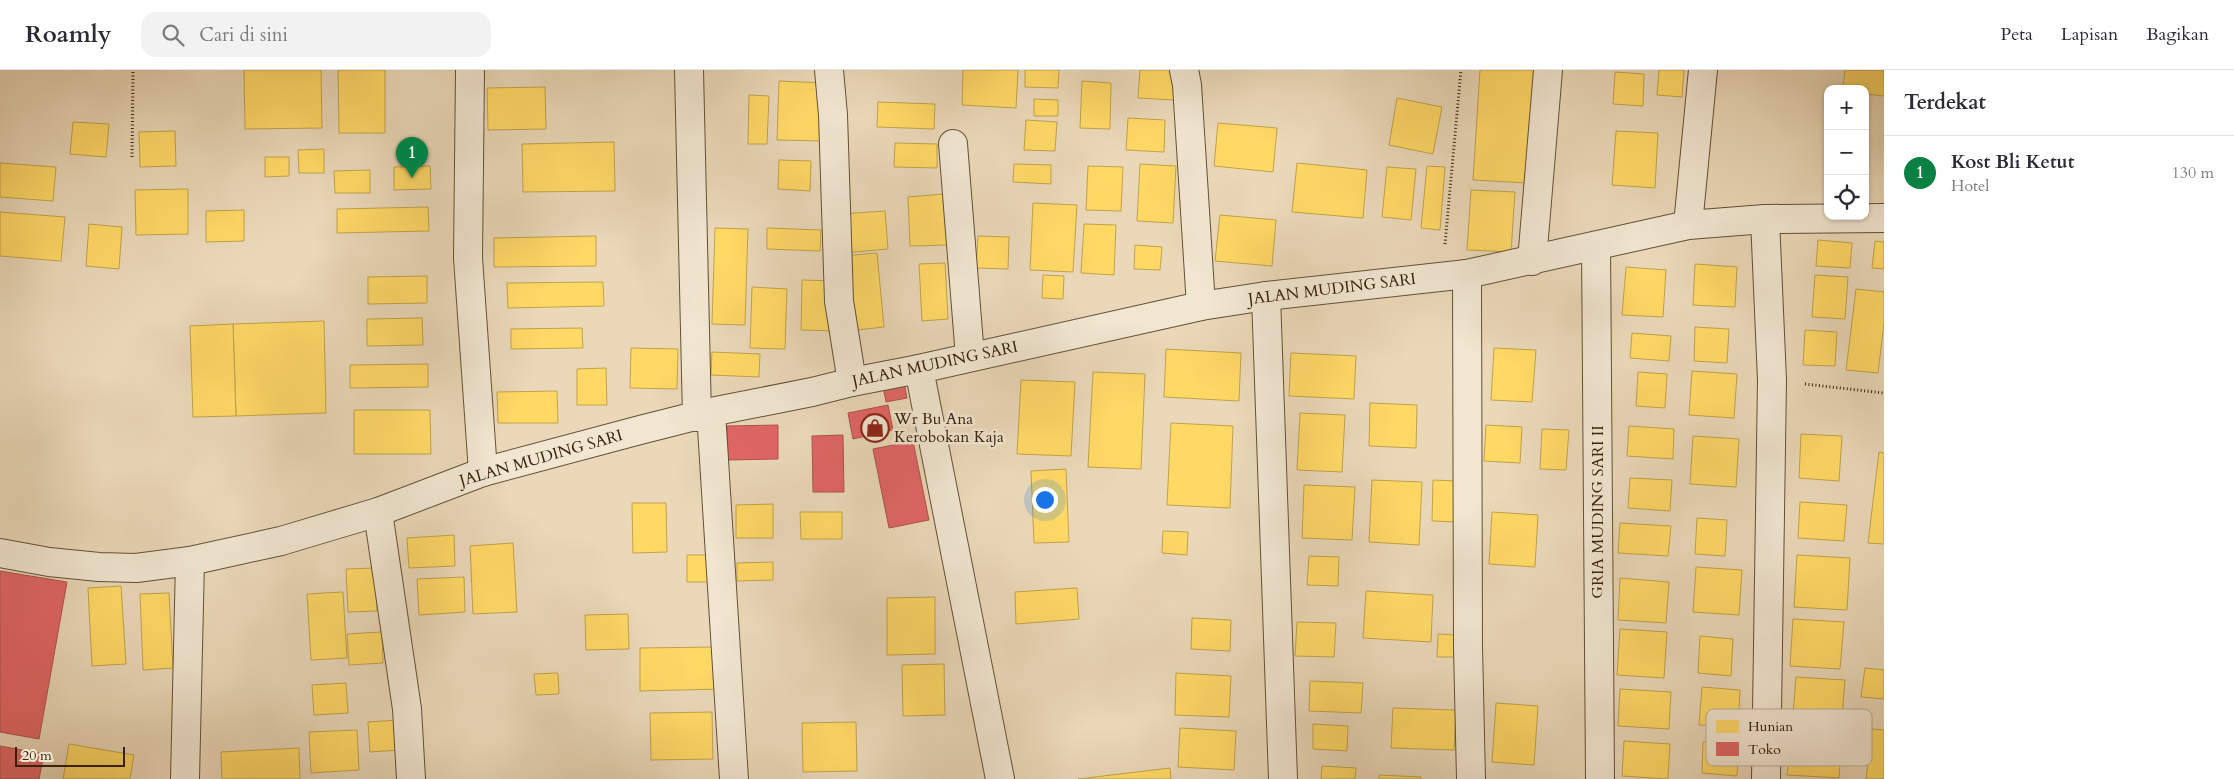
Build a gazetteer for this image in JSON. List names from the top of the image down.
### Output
{
  "streets": {
    "street": ["JALAN MUDING SARI", "GRIA MUDING SARI II"]
  },
  "crossings": [
    ["JALAN MUDING SARI", "GRIA MUDING SARI II"]
  ],
  "places": {
    "shop": ["Wr Bu Ana Kerobokan Kaja"]
  },
  "legend": ["Hunian", "Toko"],
  "scale_bar": "20 m",
  "page": {
    "header": "Roamly",
    "search": "Cari di sini",
    "nav": ["Peta", "Lapisan", "Bagikan"],
    "heading": "Terdekat",
    "map_buttons": ["+", "−"],
    "list": [
      {
        "mark": "1",
        "name": "Kost Bli Ketut",
        "note": "Hotel",
        "value": "130 m"
      }
    ],
    "pins": "1",
    "scale": "20 m"
  }
}
